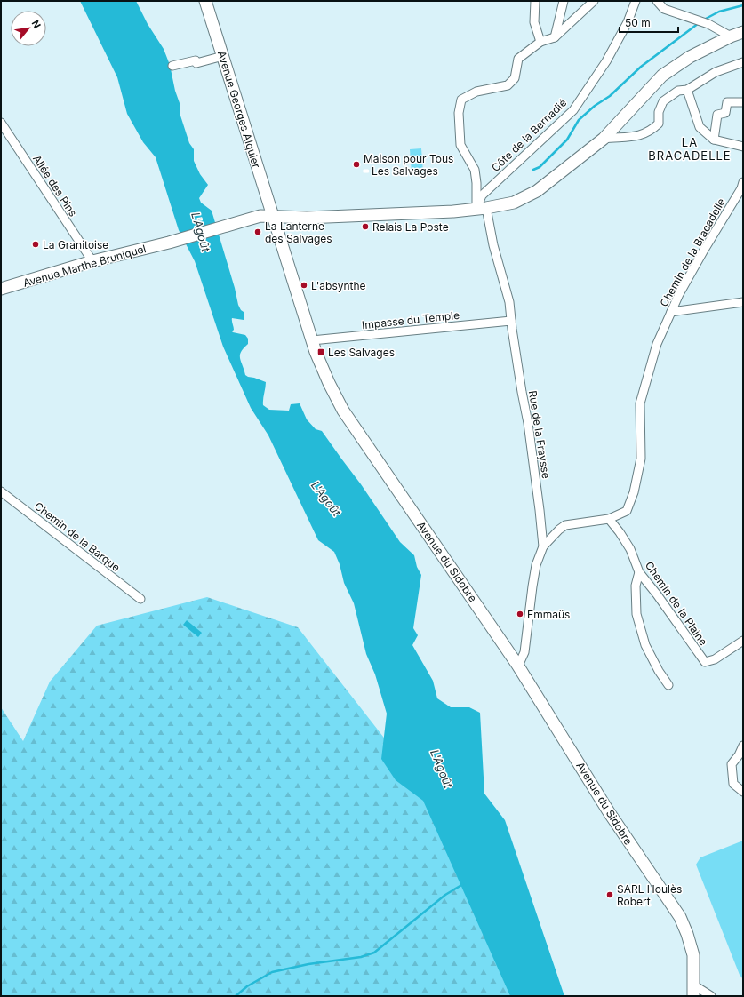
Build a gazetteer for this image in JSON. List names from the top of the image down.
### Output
{
  "streets": {
    "street": [
      "Avenue Georges Alquier",
      "Côte de la Bernadié",
      "Allée des Pins",
      "Chemin de la Bracadelle",
      "Avenue Marthe Bruniquel",
      "Impasse du Temple",
      "Rue de la Fraysse",
      "Chemin de la Barque",
      "Avenue du Sidobre",
      "Chemin de la Plaine"
    ]
  },
  "crossings": [
    ["Avenue Georges Alquier", "Avenue Marthe Bruniquel"],
    ["Avenue Georges Alquier", "Avenue du Sidobre"],
    ["Côte de la Bernadié", "Avenue Marthe Bruniquel"],
    ["Côte de la Bernadié", "Rue de la Fraysse"],
    ["Allée des Pins", "Avenue Marthe Bruniquel"],
    ["Chemin de la Bracadelle", "Rue de la Fraysse"],
    ["Chemin de la Bracadelle", "Chemin de la Plaine"],
    ["Avenue Marthe Bruniquel", "Rue de la Fraysse"],
    ["Avenue Marthe Bruniquel", "Avenue du Sidobre"],
    ["Impasse du Temple", "Rue de la Fraysse"],
    ["Impasse du Temple", "Avenue du Sidobre"],
    ["Rue de la Fraysse", "Avenue du Sidobre"]
  ],
  "districts": ["LA BRACADELLE"],
  "water": ["L'Agoût"],
  "places": {
    "other": [
      "Maison pour Tous - Les Salvages",
      "Relais La Poste",
      "La Lanterne des Salvages",
      "La Granitoise",
      "L'absynthe",
      "Emmaüs",
      "SARL Houlès Robert"
    ],
    "transit": ["Les Salvages"]
  },
  "scale_bar": "50 m",
  "north": "top right"
}
